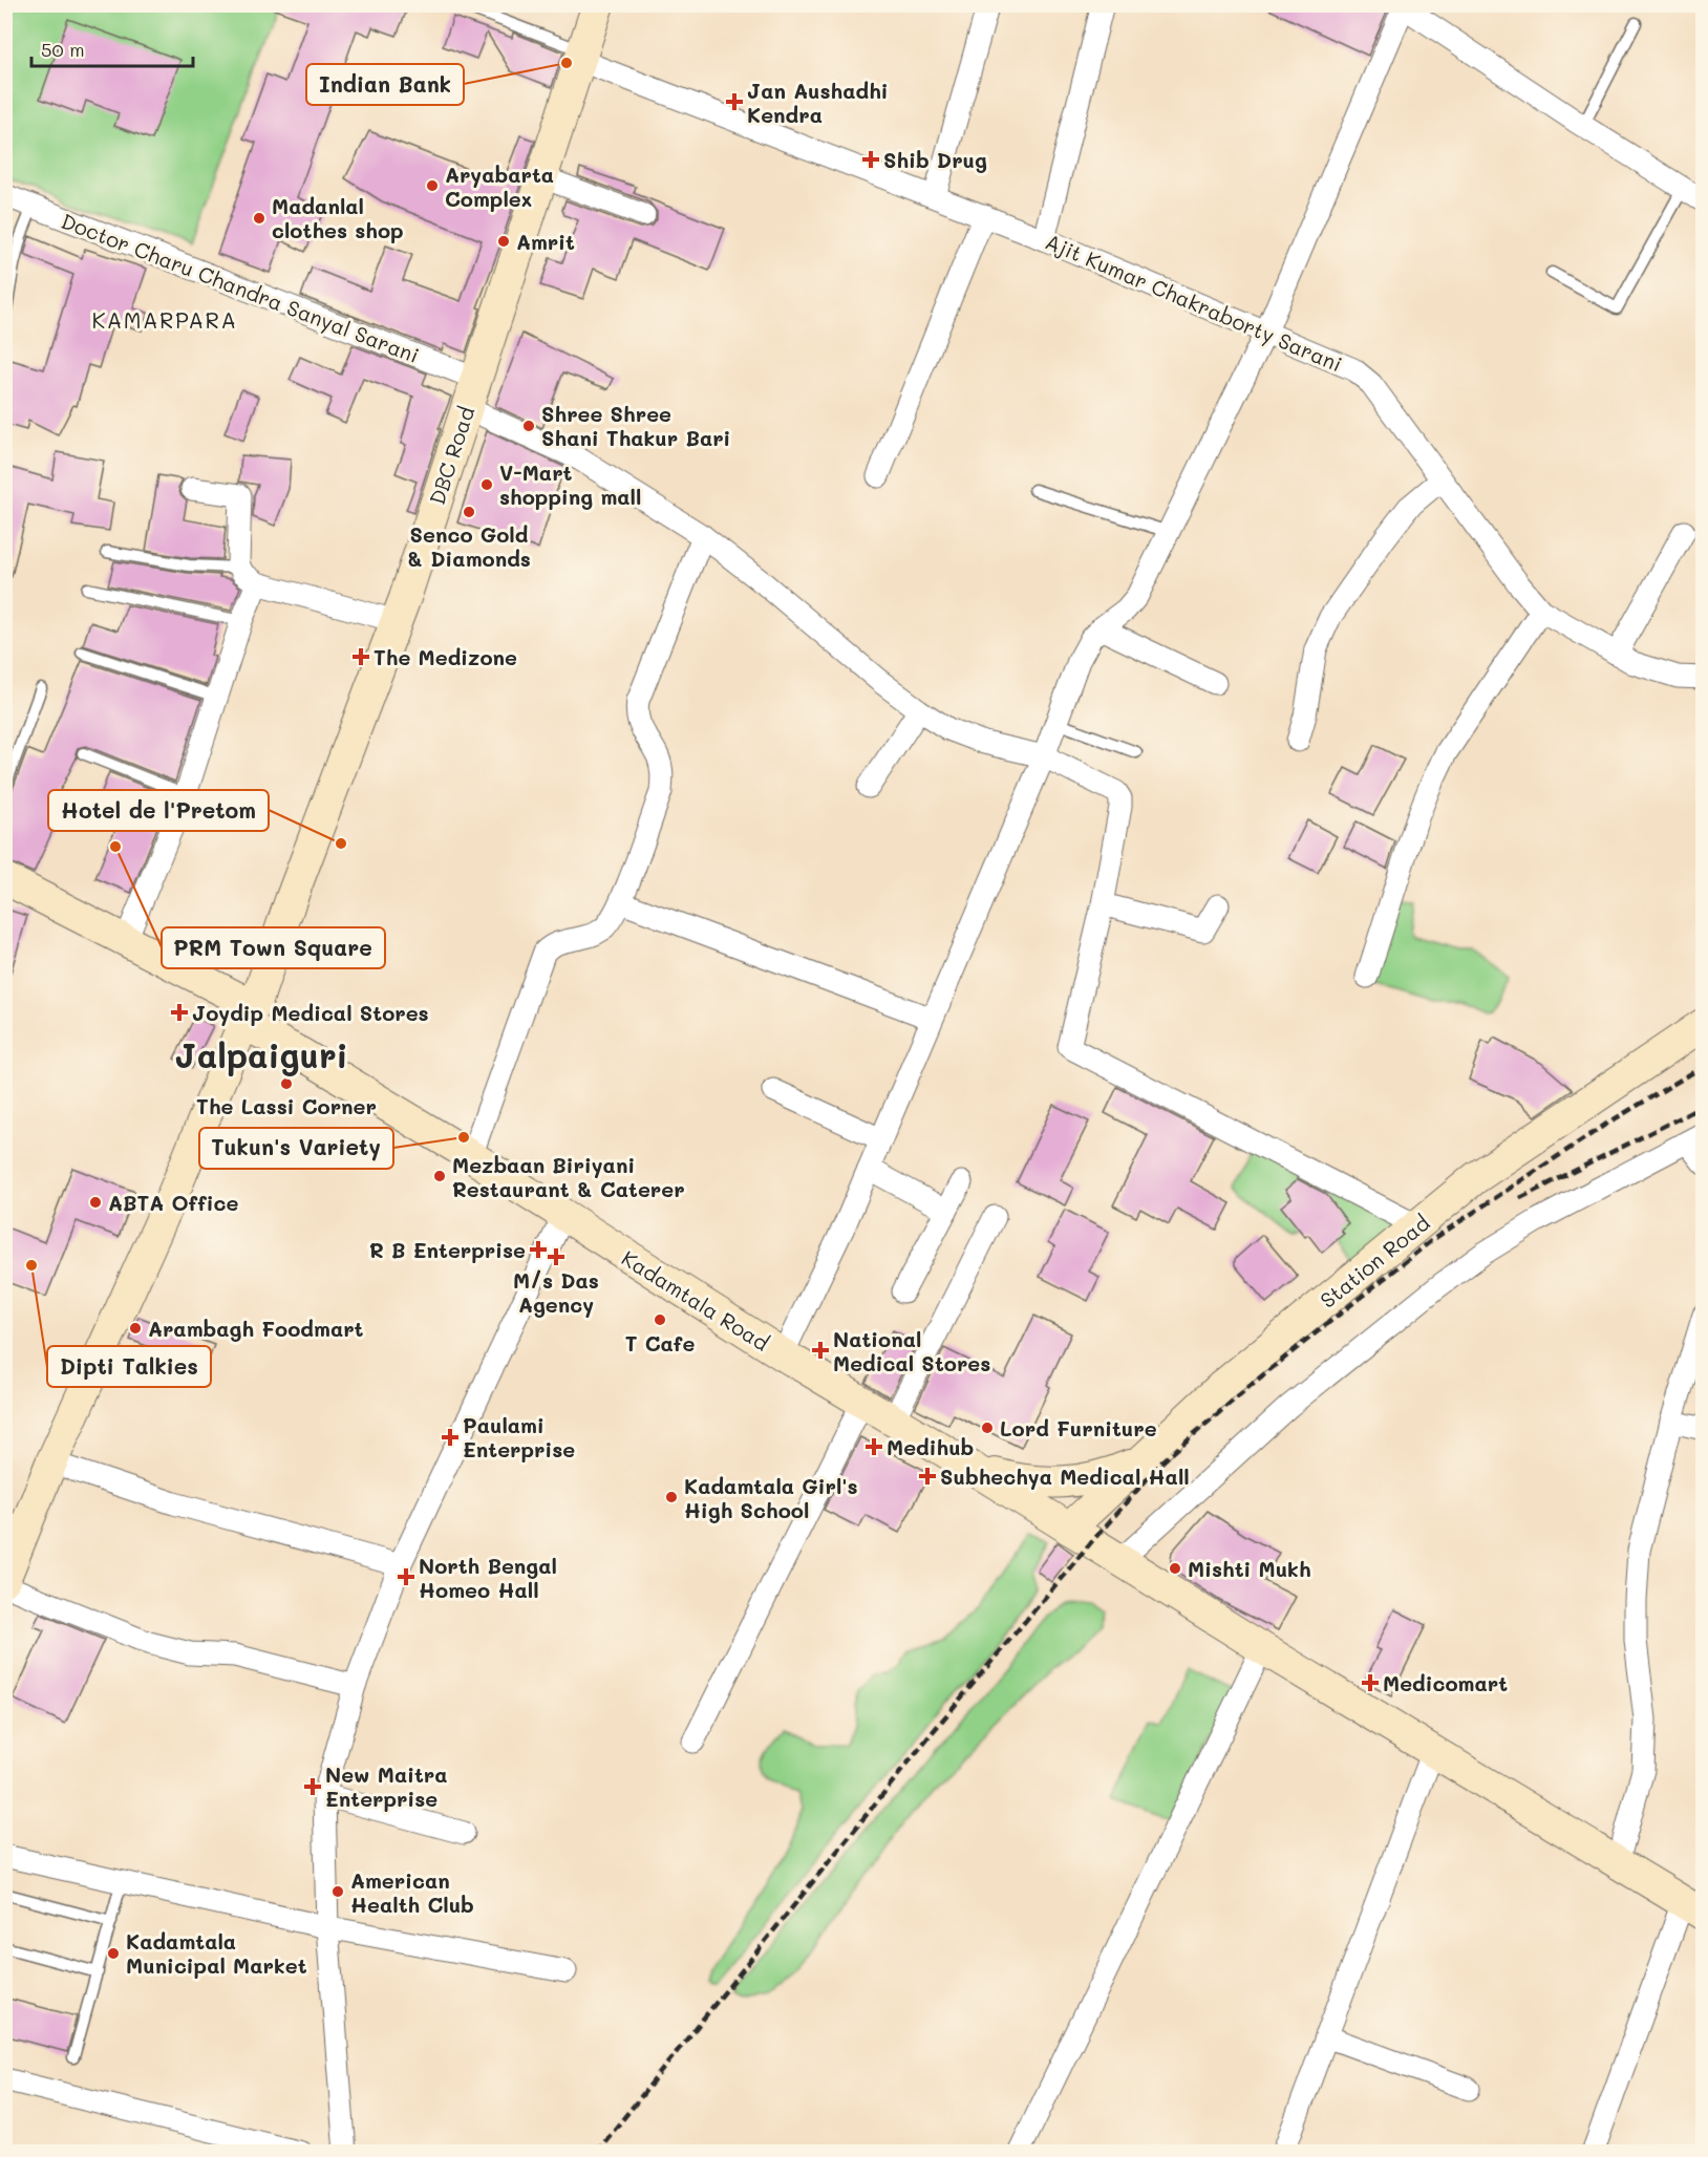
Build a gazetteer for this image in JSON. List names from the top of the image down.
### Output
{
  "streets": {
    "street": [
      "Doctor Charu Chandra Sanyal Sarani",
      "Ajit Kumar Chakraborty Sarani",
      "DBC Road",
      "Station Road",
      "Kadamtala Road"
    ]
  },
  "crossings": [
    ["Doctor Charu Chandra Sanyal Sarani", "DBC Road"],
    ["Ajit Kumar Chakraborty Sarani", "DBC Road"],
    ["DBC Road", "Kadamtala Road"],
    ["Station Road", "Kadamtala Road"]
  ],
  "districts": ["KAMARPARA", "Jalpaiguri"],
  "places": {
    "other": [
      "Indian Bank",
      "Aryabarta Complex",
      "Madanlal clothes shop",
      "Amrit",
      "Shree Shree Shani Thakur Bari",
      "V-Mart shopping mall",
      "Senco Gold & Diamonds",
      "Hotel de l'Pretom",
      "PRM Town Square",
      "The Lassi Corner",
      "Tukun's Variety",
      "Mezbaan Biriyani Restaurant & Caterer",
      "ABTA Office",
      "Dipti Talkies",
      "T Cafe",
      "Arambagh Foodmart",
      "Lord Furniture",
      "Kadamtala Girl's High School",
      "Mishti Mukh",
      "American Health Club",
      "Kadamtala Municipal Market"
    ],
    "health": [
      "Jan Aushadhi Kendra",
      "Shib Drug",
      "The Medizone",
      "Joydip Medical Stores",
      "R B Enterprise",
      "M/s Das Agency",
      "National Medical Stores",
      "Paulami Enterprise",
      "Medihub",
      "Subhechya Medical Hall",
      "North Bengal Homeo Hall",
      "Medicomart",
      "New Maitra Enterprise"
    ]
  },
  "scale_bar": "50 m"
}
